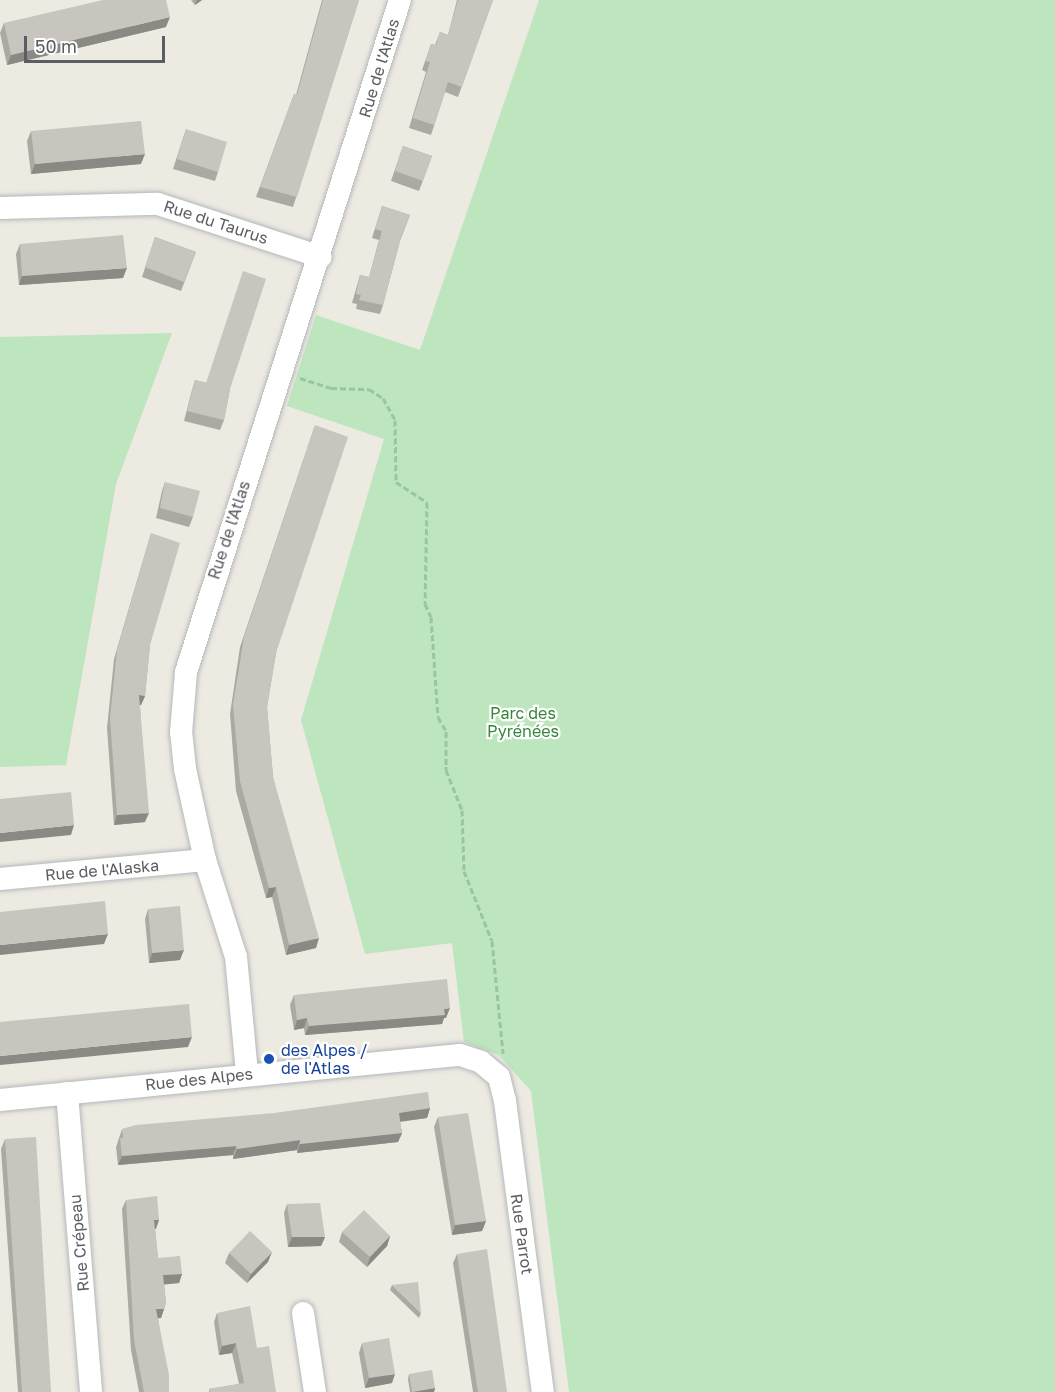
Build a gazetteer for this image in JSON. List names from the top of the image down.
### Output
{
  "streets": {
    "street": [
      "Rue de l'Atlas",
      "Rue du Taurus",
      "Rue de l'Alaska",
      "Rue des Alpes",
      "Rue Parrot",
      "Rue Crépeau"
    ]
  },
  "crossings": [
    ["Rue de l'Atlas", "Rue du Taurus"],
    ["Rue de l'Atlas", "Rue de l'Alaska"],
    ["Rue de l'Atlas", "Rue des Alpes"],
    ["Rue des Alpes", "Rue Parrot"],
    ["Rue des Alpes", "Rue Crépeau"]
  ],
  "parks": ["Parc des Pyrénées"],
  "places": ["des Alpes / de l'Atlas"],
  "scale_bar": "50 m"
}
